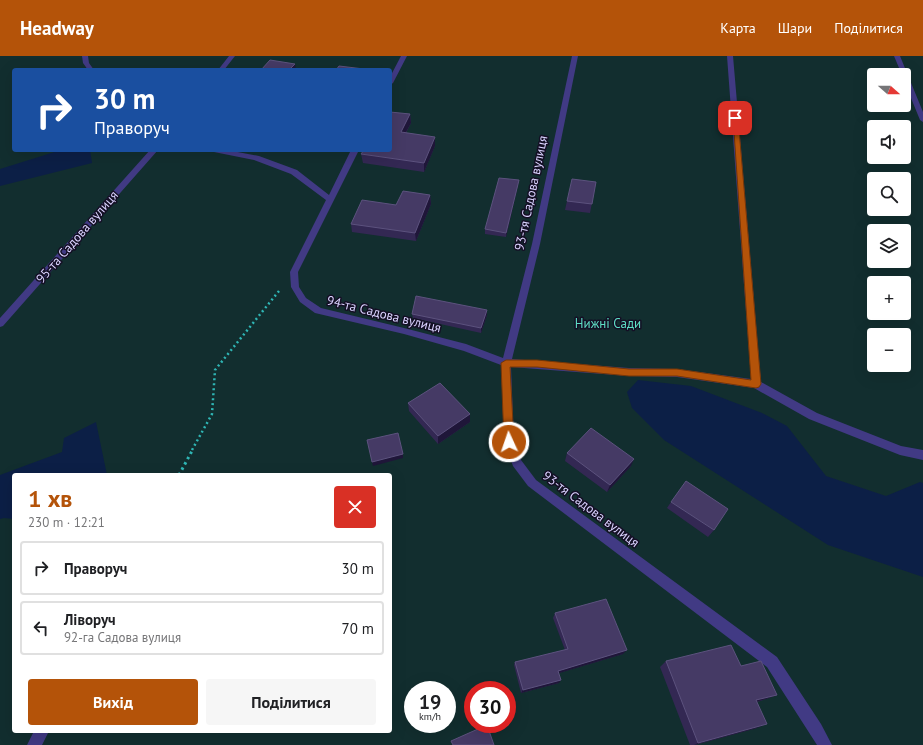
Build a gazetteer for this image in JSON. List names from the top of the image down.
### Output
{
  "streets": {
    "street": ["93-тя Садова вулиця", "95-та Садова вулиця", "94-та Садова вулиця"]
  },
  "crossings": [
    ["93-тя Садова вулиця", "94-та Садова вулиця"]
  ],
  "parks": ["Нижні Сади"],
  "north": "right",
  "page": {
    "header": "Headway",
    "nav": ["Карта", "Шари", "Поділитися"],
    "map_buttons": ["+", "−"],
    "turn": ["30 m", "Праворуч"],
    "heading": ["1 хв", "230 m · 12:21"],
    "list": [
      {
        "name": "Праворуч",
        "value": "30 m"
      },
      {
        "name": "Ліворуч",
        "note": "92-га Садова вулиця",
        "value": "70 m"
      }
    ],
    "buttons": ["Вихід", "Поділитися"],
    "speed": "19 km/h",
    "limit": "30"
  }
}
